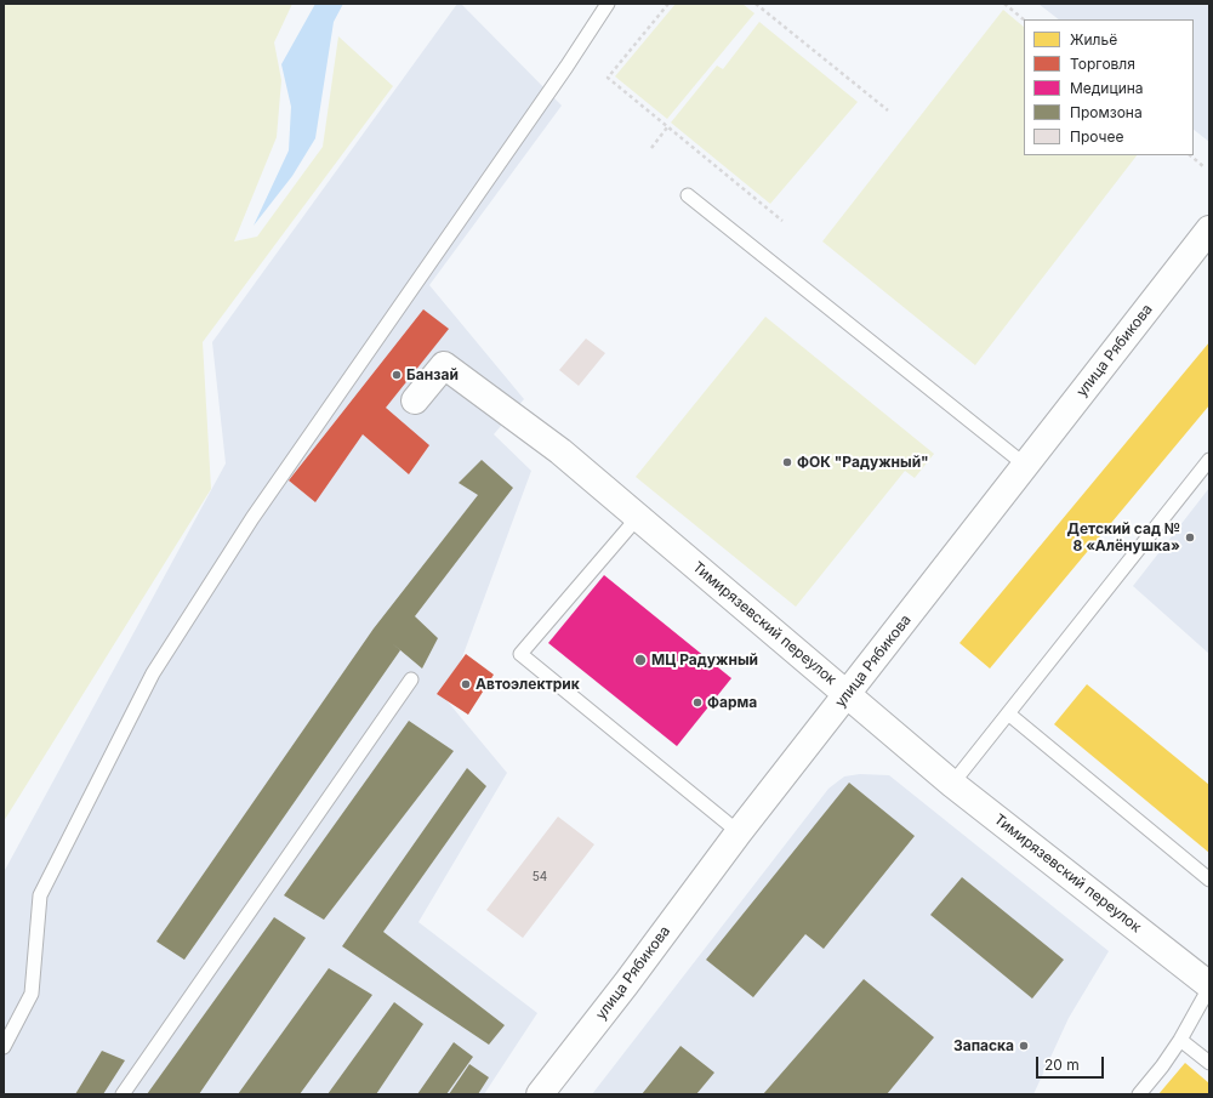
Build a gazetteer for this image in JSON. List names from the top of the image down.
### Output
{
  "streets": {
    "street": ["улица Рябикова", "Тимирязевский переулок"]
  },
  "crossings": [
    ["улица Рябикова", "Тимирязевский переулок"]
  ],
  "places": [
    "Банзай",
    "ФОК \"Радужный\"",
    "Детский сад № 8 «Алёнушка»",
    "МЦ Радужный",
    "Автоэлектрик",
    "Фарма",
    "Запаска"
  ],
  "house_numbers": ["54"],
  "legend": [
    "Жильё",
    "Торговля",
    "Медицина",
    "Промзона",
    "Прочее"
  ],
  "scale_bar": "20 m"
}
